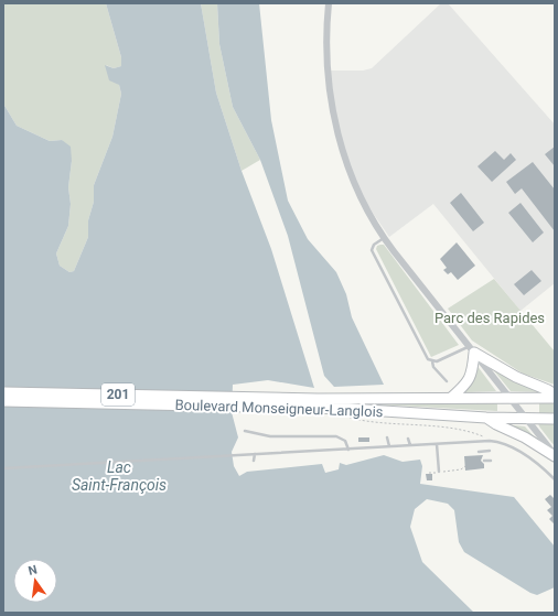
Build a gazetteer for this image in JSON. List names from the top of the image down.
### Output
{
  "streets": {
    "highway": ["201", "Boulevard Monseigneur-Langlois"]
  },
  "water": ["Lac Saint-François"],
  "parks": ["Parc des Rapides"],
  "north": "top"
}
